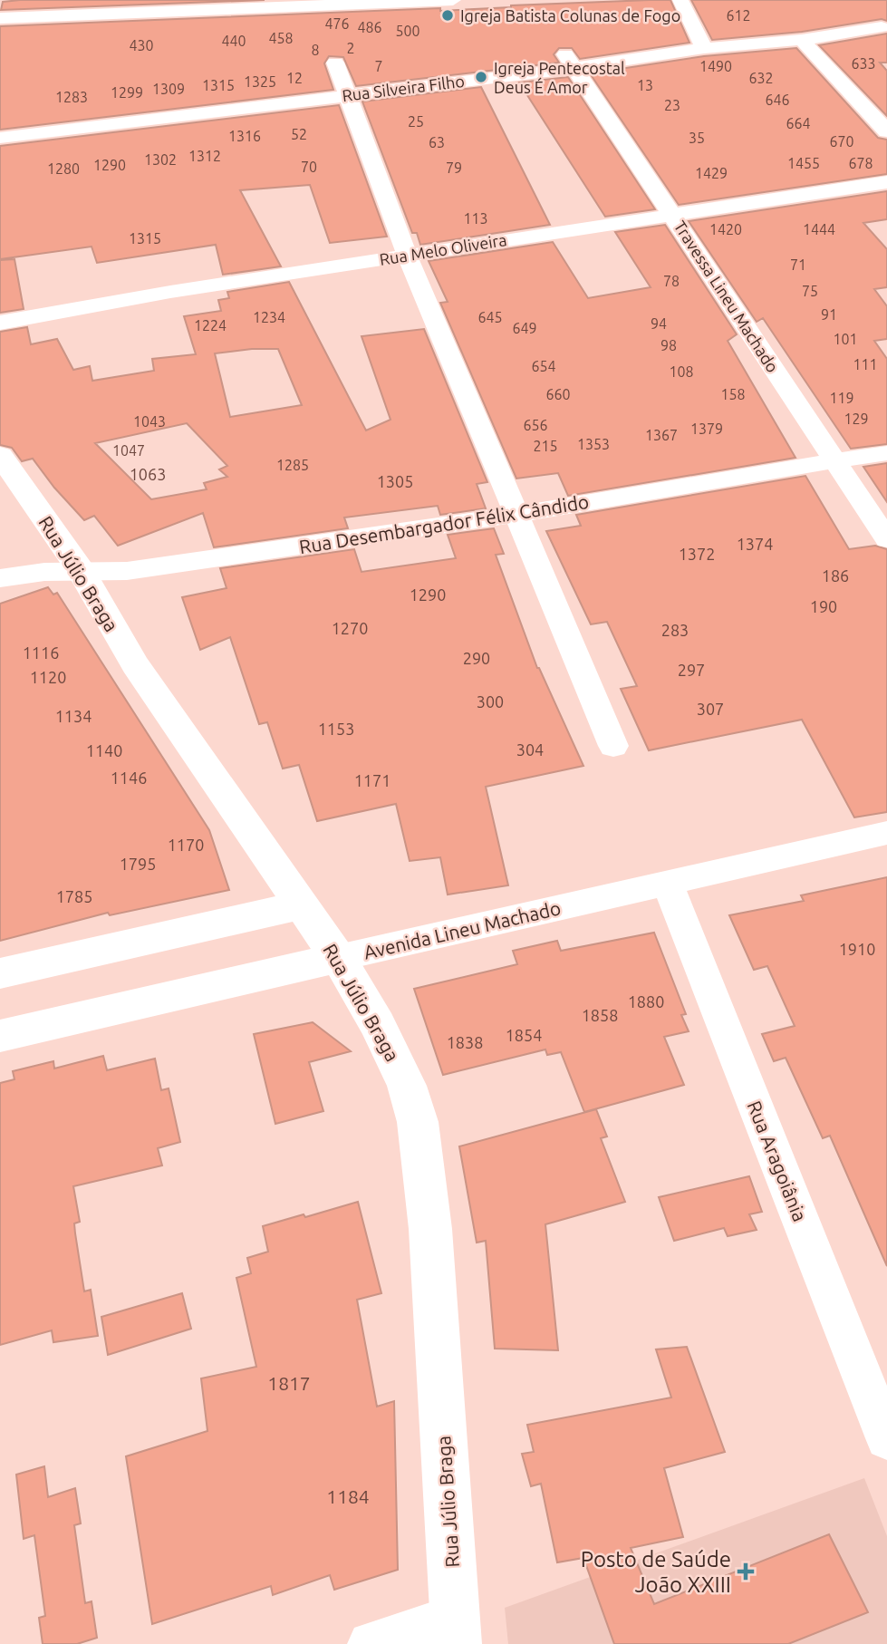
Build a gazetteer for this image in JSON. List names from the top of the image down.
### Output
{
  "streets": {
    "street": [
      "Rua Silveira Filho",
      "Rua Melo Oliveira",
      "Travessa Lineu Machado",
      "Rua Desembargador Félix Cândido",
      "Rua Júlio Braga",
      "Avenida Lineu Machado",
      "Rua Aragoiânia"
    ]
  },
  "crossings": [
    ["Rua Silveira Filho", "Travessa Lineu Machado"],
    ["Rua Melo Oliveira", "Travessa Lineu Machado"],
    ["Travessa Lineu Machado", "Rua Desembargador Félix Cândido"],
    ["Rua Desembargador Félix Cândido", "Rua Júlio Braga"],
    ["Rua Júlio Braga", "Avenida Lineu Machado"],
    ["Avenida Lineu Machado", "Rua Aragoiânia"]
  ],
  "places": {
    "other": ["Igreja Batista Colunas de Fogo", "Igreja Pentecostal Deus É Amor"],
    "health": ["Posto de Saúde João XXIII"]
  },
  "house_numbers": [
    "612",
    "476",
    "486",
    "500",
    "458",
    "440",
    "430",
    "2",
    "8",
    "633",
    "7",
    "1490",
    "12",
    "632",
    "1325",
    "1315",
    "13",
    "1309",
    "1299",
    "1283",
    "646",
    "23",
    "25",
    "664",
    "52",
    "1316",
    "35",
    "670",
    "63",
    "1312",
    "1302",
    "1455",
    "678",
    "1290",
    "70",
    "79",
    "1280",
    "1429",
    "113",
    "1420",
    "1444",
    "1315",
    "71",
    "78",
    "75",
    "91",
    "1234",
    "645",
    "94",
    "1224",
    "649",
    "101",
    "98",
    "111",
    "654",
    "108",
    "660",
    "158",
    "119",
    "129",
    "1043",
    "656",
    "1379",
    "1367",
    "1353",
    "215",
    "1047",
    "1285",
    "1063",
    "1305",
    "1374",
    "1372",
    "186",
    "1290",
    "190",
    "1270",
    "283",
    "1116",
    "290",
    "297",
    "1120",
    "300",
    "307",
    "1134",
    "1153",
    "304",
    "1140",
    "1146",
    "1171",
    "1170",
    "1795",
    "1785",
    "1910",
    "1880",
    "1858",
    "1854",
    "1838",
    "1817",
    "1184"
  ]
}
